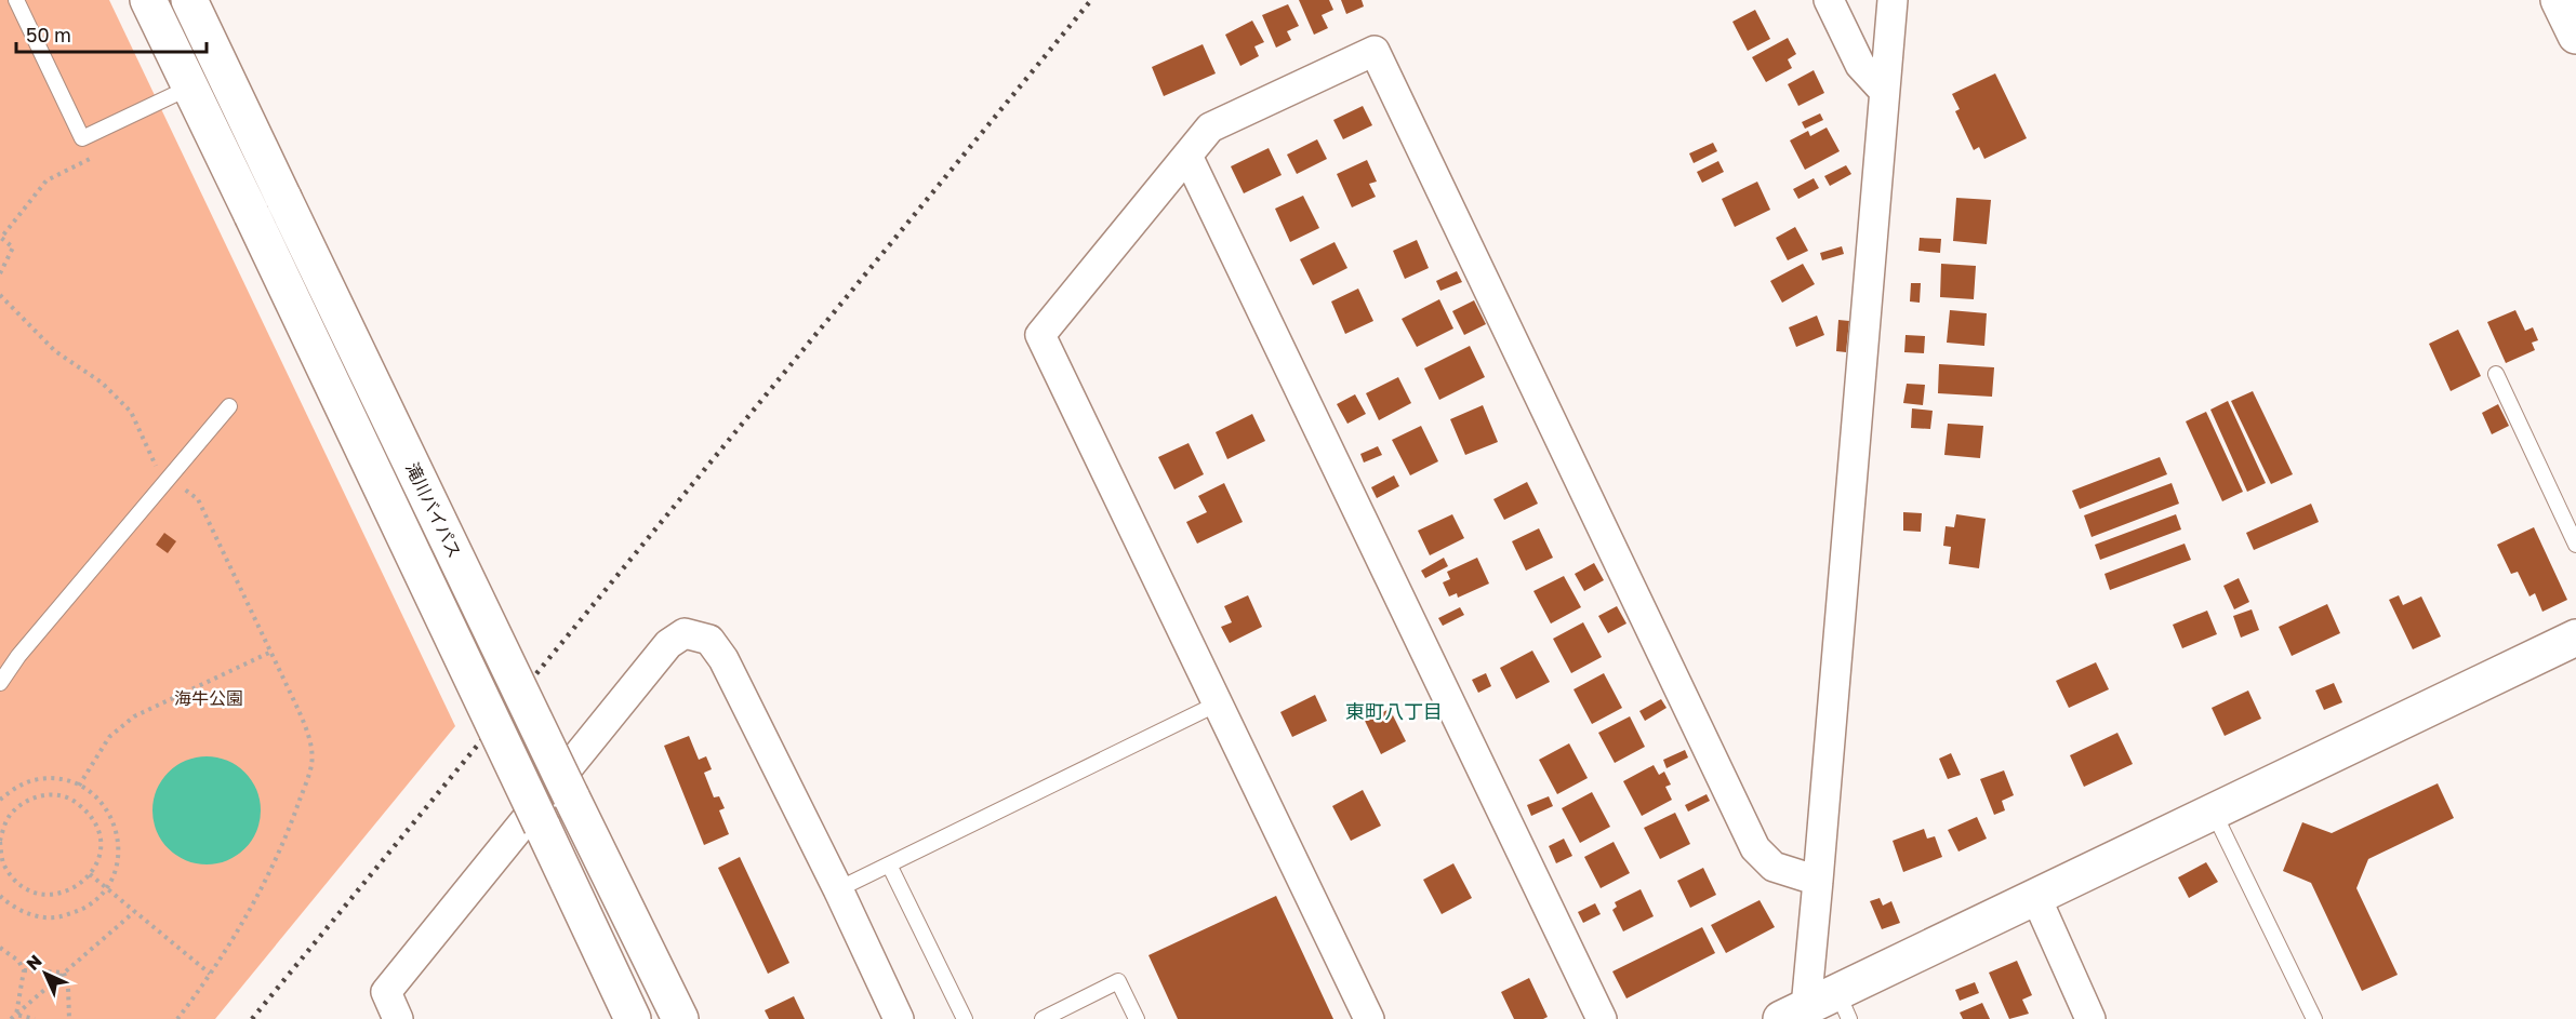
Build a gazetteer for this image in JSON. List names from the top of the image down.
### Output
{
  "streets": {
    "main road": ["滝川バイパス"]
  },
  "districts": ["東町八丁目"],
  "parks": ["海牛公園"],
  "scale_bar": "50 m",
  "north": "top left"
}
